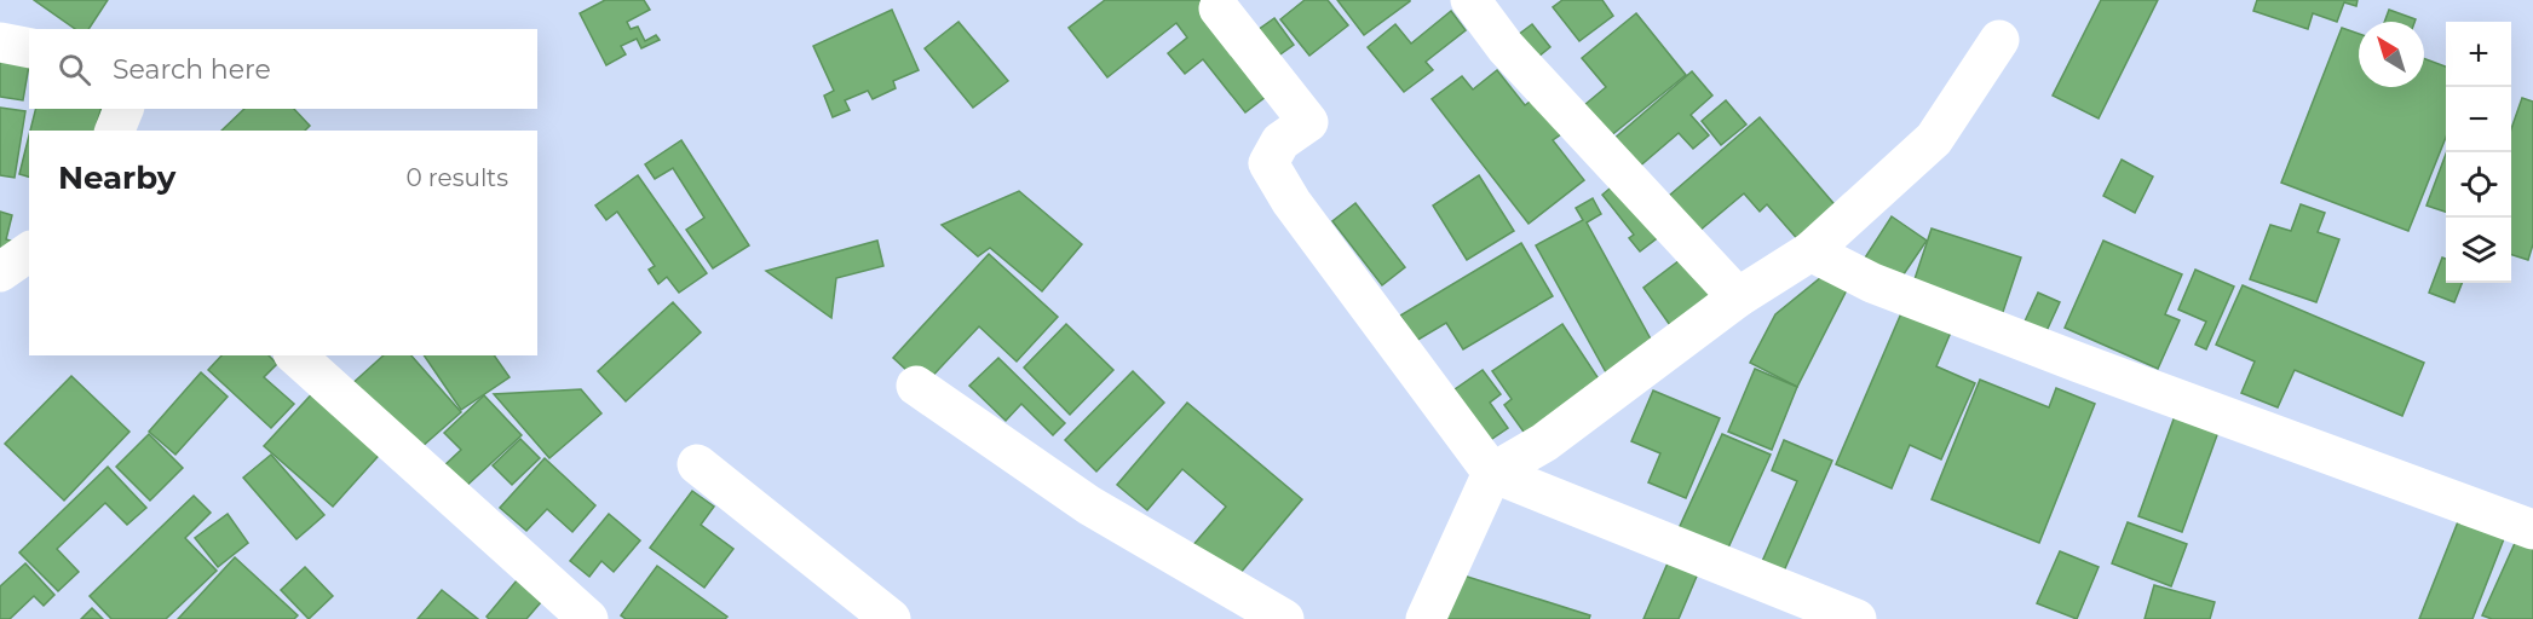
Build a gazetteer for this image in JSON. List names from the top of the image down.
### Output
{
  "north": "top left",
  "page": {
    "map_buttons": ["+", "−"],
    "search": "Search here",
    "heading": ["Nearby", "0 results"]
  }
}
